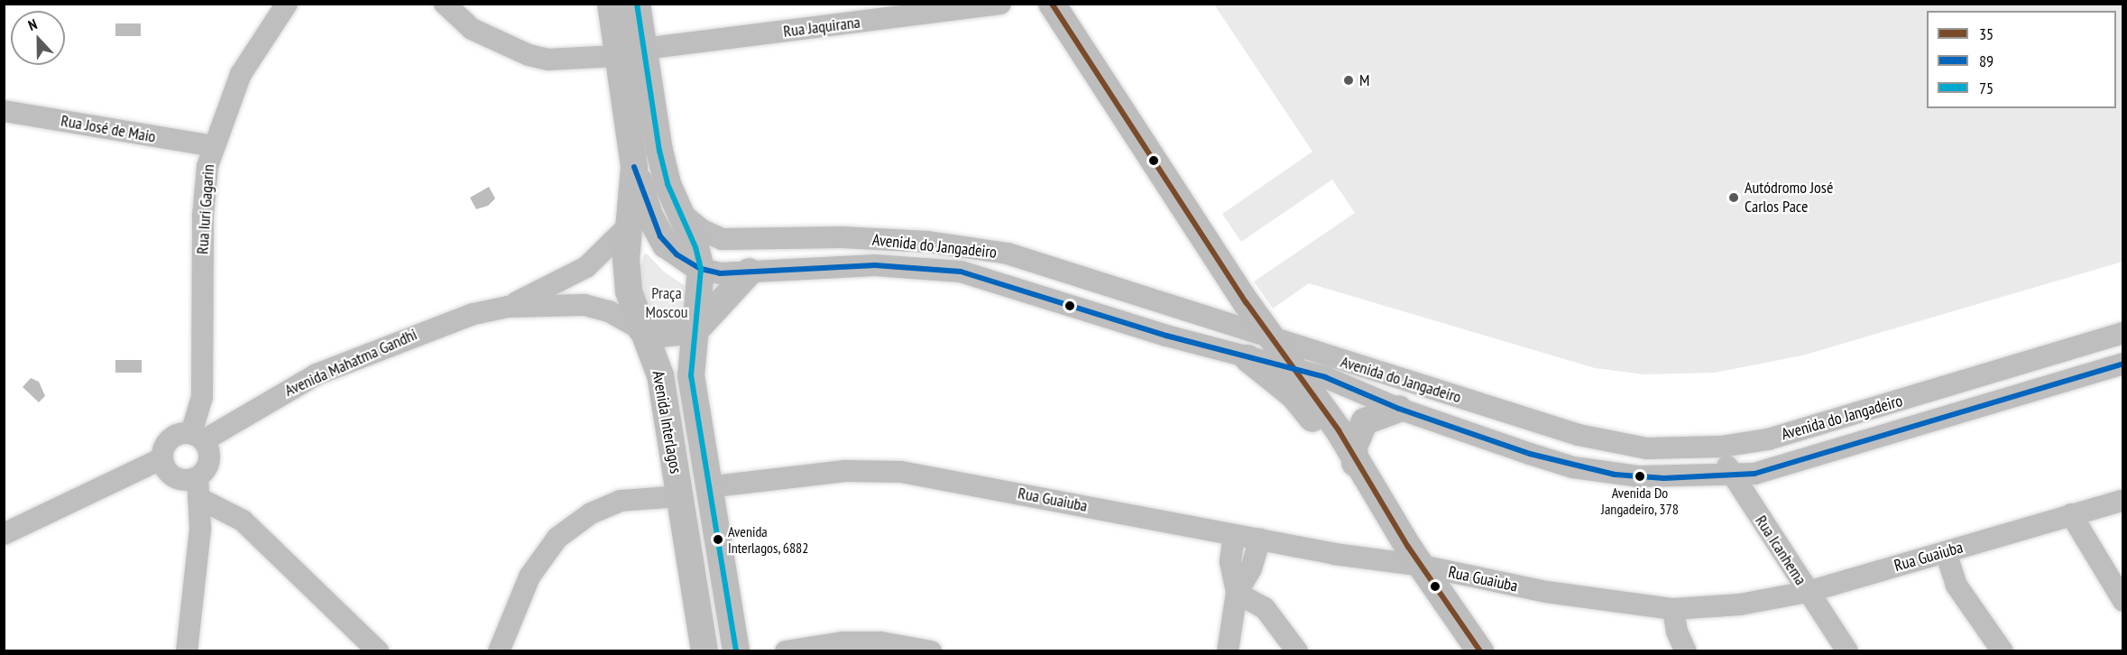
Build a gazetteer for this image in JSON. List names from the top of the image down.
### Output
{
  "streets": {
    "main road": ["Avenida Interlagos"],
    "street": [
      "Rua Jaquirana",
      "Rua José de Maio",
      "Rua Iuri Gagarin",
      "Avenida do Jangadeiro",
      "Avenida Mahatma Gandhi",
      "Rua Guaiuba",
      "Rua Icanhema"
    ]
  },
  "crossings": [
    ["Rua Jaquirana", "Avenida Interlagos"],
    ["Rua José de Maio", "Rua Iuri Gagarin"],
    ["Rua Iuri Gagarin", "Avenida Mahatma Gandhi"],
    ["Avenida do Jangadeiro", "Avenida Interlagos"],
    ["Avenida do Jangadeiro", "Rua Icanhema"],
    ["Avenida Mahatma Gandhi", "Avenida Interlagos"],
    ["Avenida Interlagos", "Rua Guaiuba"],
    ["Rua Guaiuba", "Rua Icanhema"]
  ],
  "parks": ["Praça Moscou"],
  "places": [
    "M",
    "Autódromo José Carlos Pace",
    "Avenida Do Jangadeiro, 378",
    "Avenida Interlagos, 6882"
  ],
  "lines": ["transit line 35", "transit line 75", "transit line 89"],
  "legend": ["35", "89", "75"],
  "north": "top"
}
